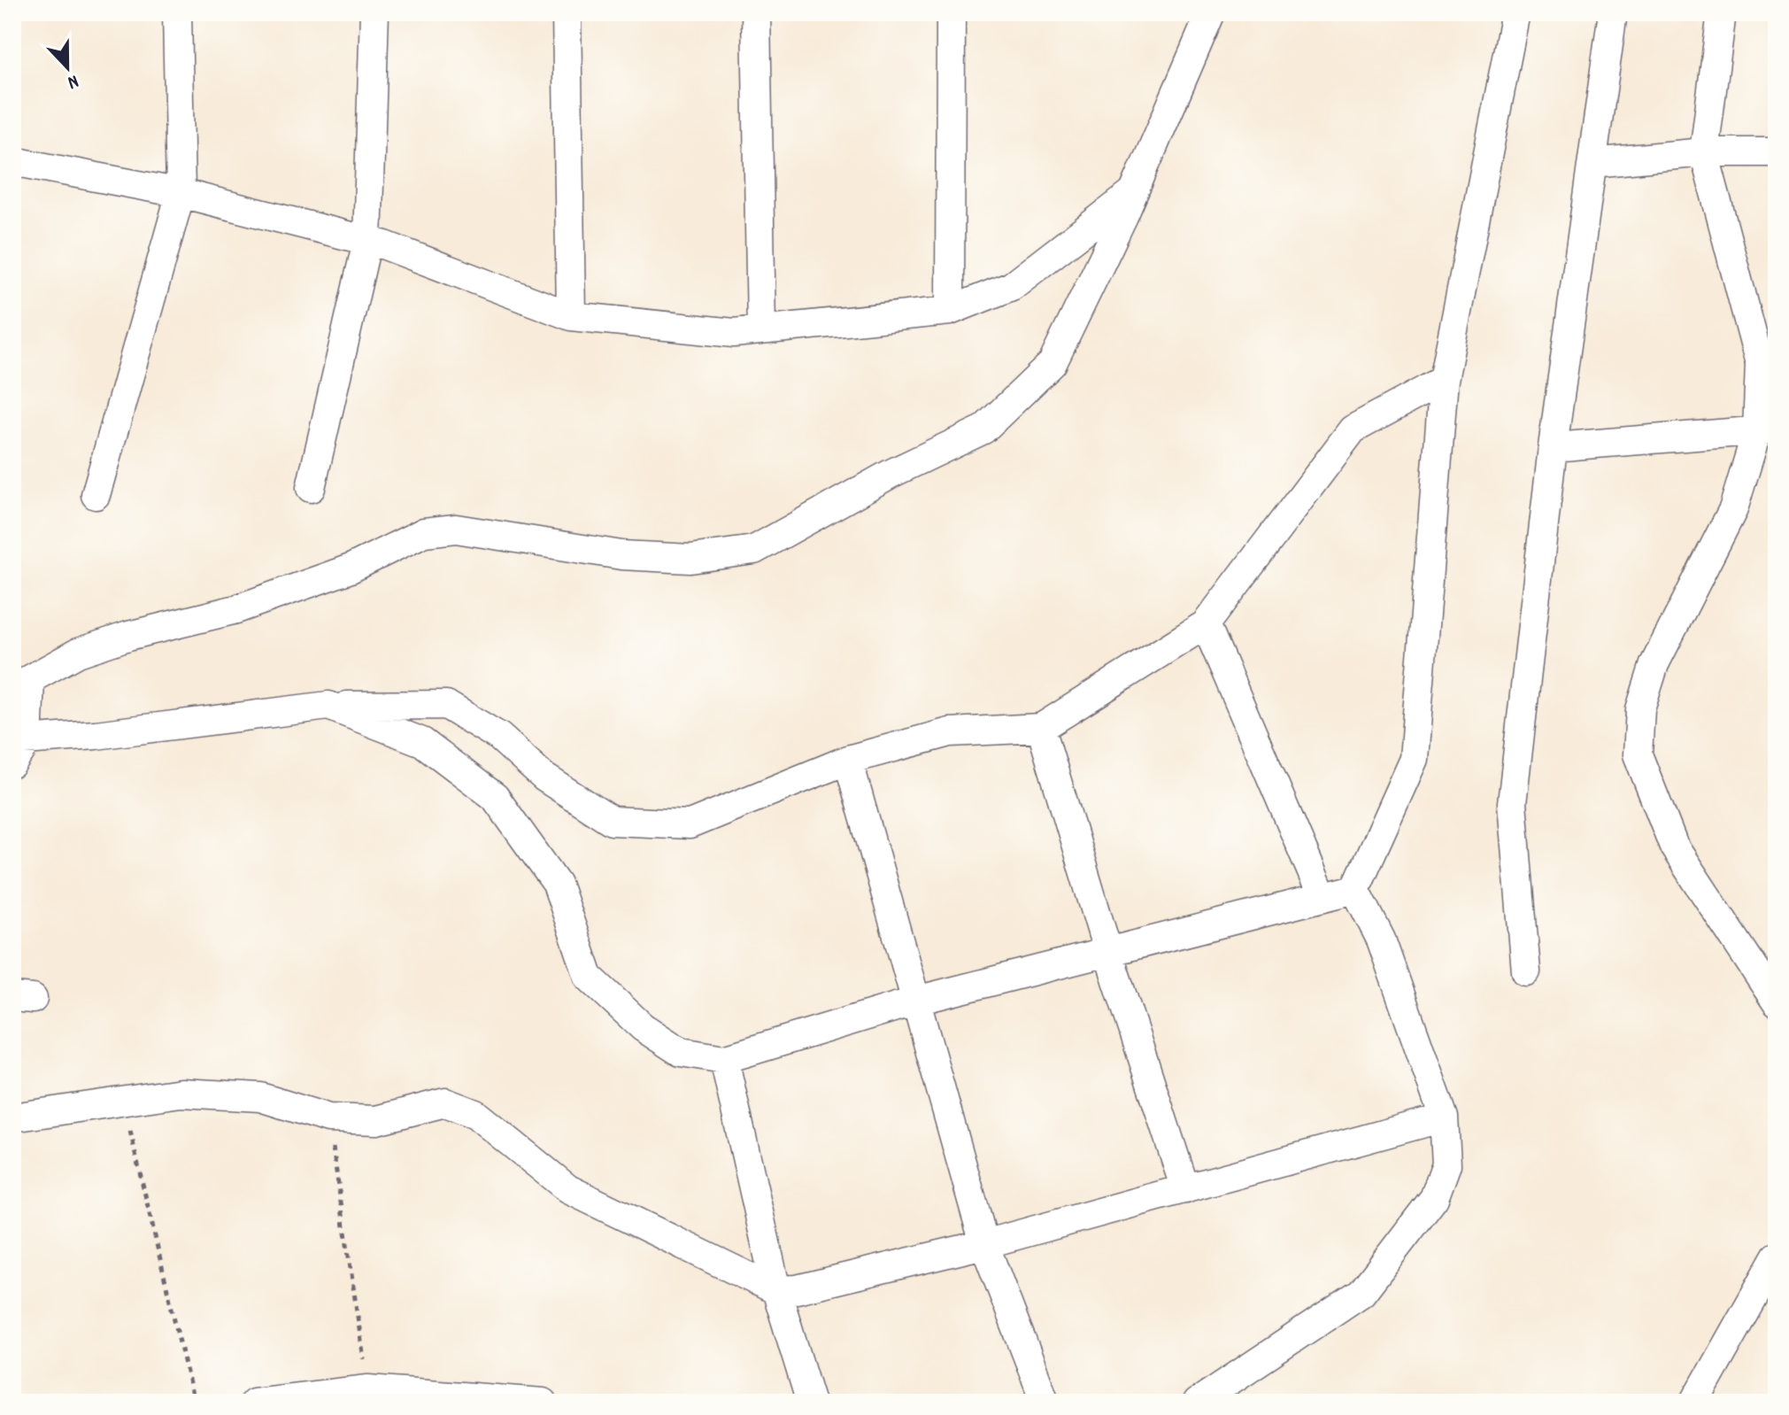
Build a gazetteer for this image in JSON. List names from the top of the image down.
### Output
{
  "north": "bottom"
}
